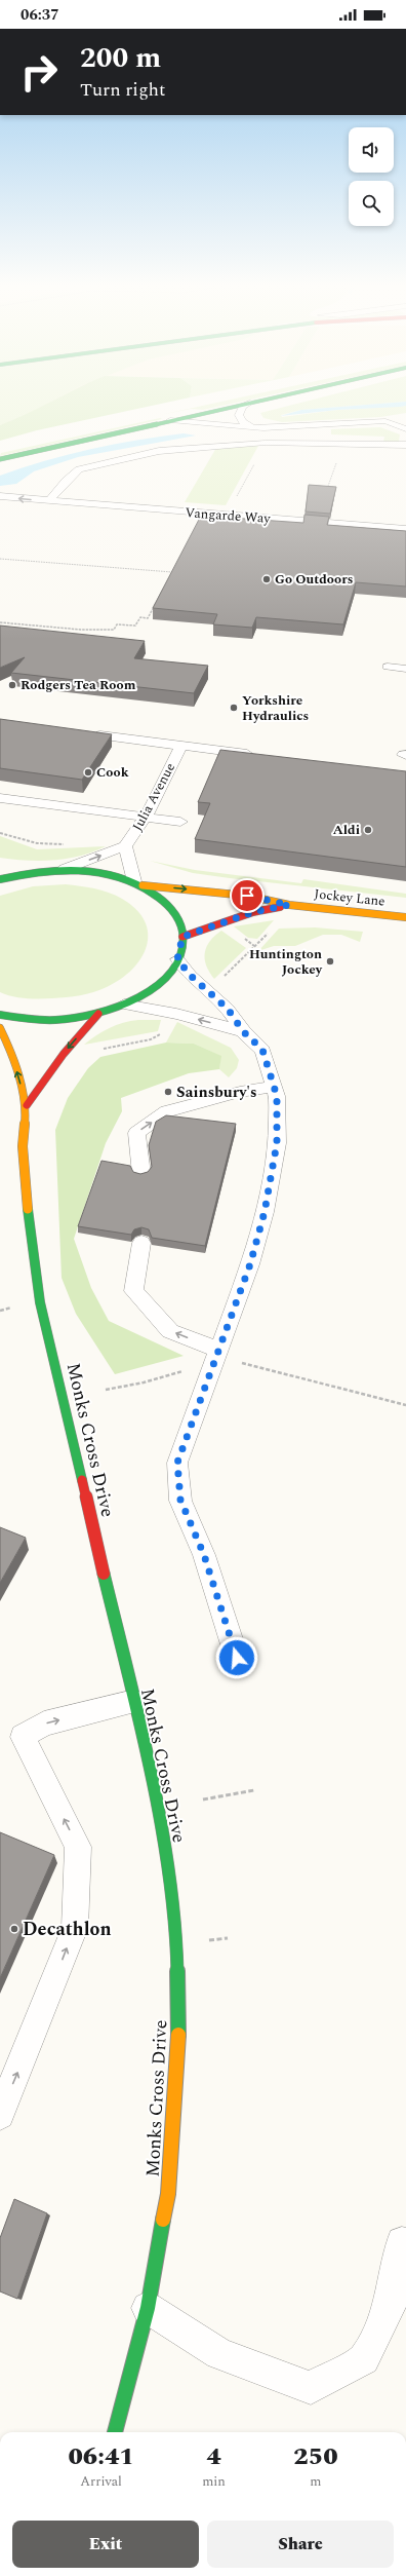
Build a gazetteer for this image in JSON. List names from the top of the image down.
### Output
{
  "streets": {
    "street": ["Jockey Lane", "Monks Cross Drive"],
    "lane": ["Vangarde Way", "Julia Avenue"]
  },
  "crossings": [
    ["Julia Avenue", "Jockey Lane"]
  ],
  "places": [
    "Go Outdoors",
    "Rodgers Tea Room",
    "Yorkshire Hydraulics",
    "Cook",
    "Aldi",
    "Huntington Jockey",
    "Sainsbury's",
    "Decathlon"
  ],
  "page": {
    "status": "06:37",
    "turn": ["200 m", "Turn right"],
    "eta": [
      "06:41",
      "Arrival",
      "4",
      "min",
      "250",
      "m"
    ],
    "buttons": ["Exit", "Share"]
  }
}
